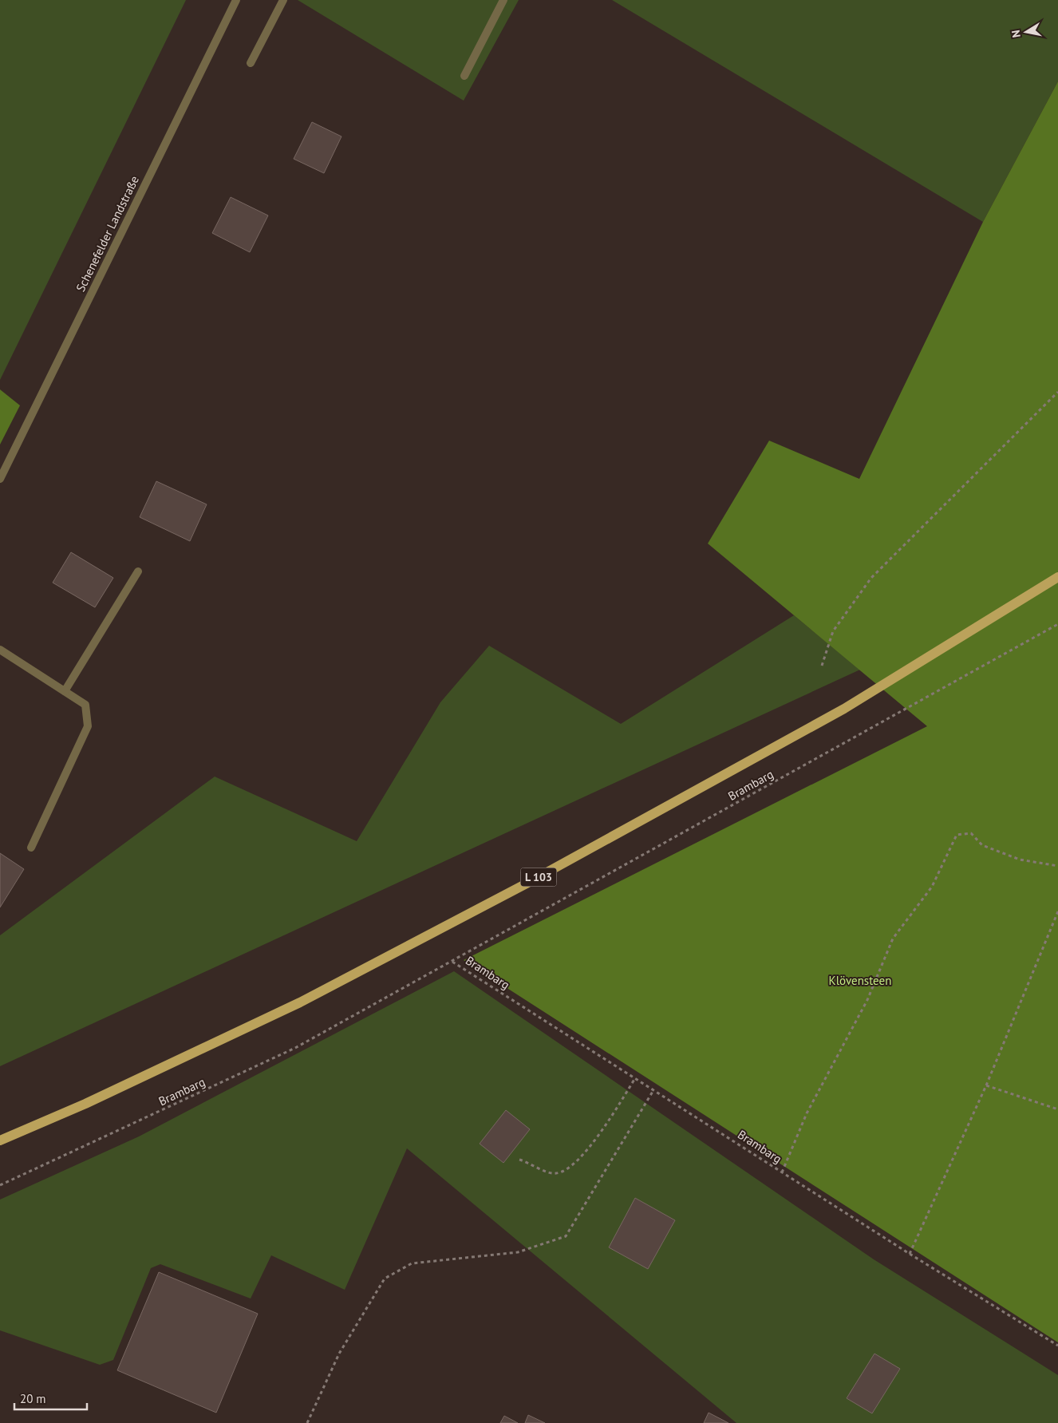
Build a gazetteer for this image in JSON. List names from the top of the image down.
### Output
{
  "streets": {
    "main road": ["L 103"],
    "street": ["Schenefelder Landstraße"],
    "path": ["Brambarg"]
  },
  "parks": ["Klövensteen"],
  "scale_bar": "20 m",
  "north": "left"
}
